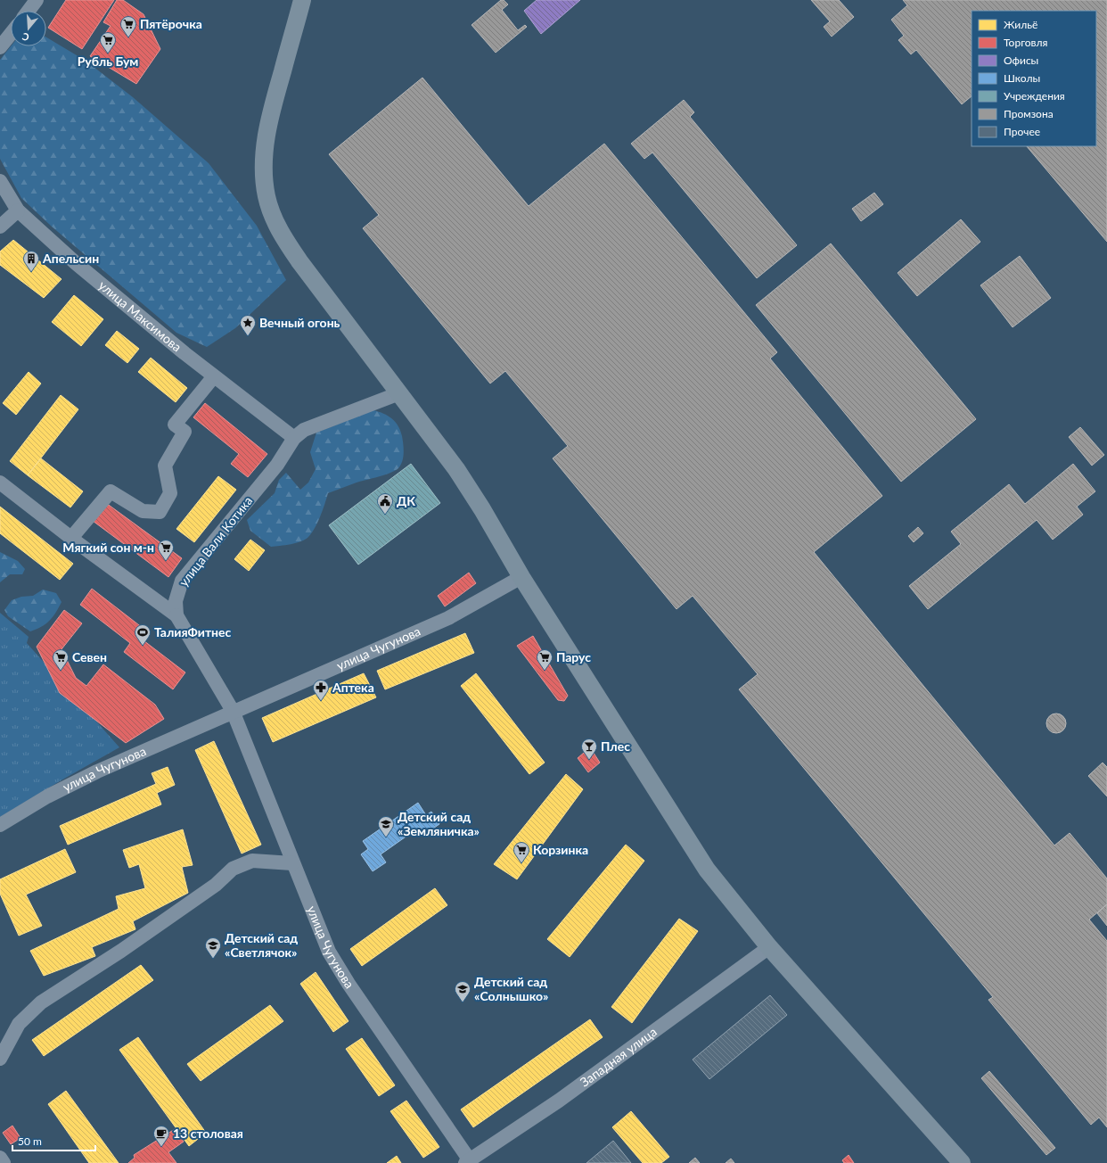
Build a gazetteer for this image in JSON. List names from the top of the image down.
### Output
{
  "streets": {
    "street": [
      "улица Максимова",
      "улица Вали Котика",
      "улица Чугунова",
      "Западная улица"
    ]
  },
  "crossings": [
    ["улица Максимова", "улица Вали Котика"],
    ["улица Вали Котика", "улица Чугунова"],
    ["улица Чугунова", "Западная улица"]
  ],
  "places": {
    "supermarket": [
      "Пятёрочка",
      "Рубль Бум",
      "Мягкий сон м-н",
      "Севен",
      "Парус",
      "Корзинка"
    ],
    "building": ["Апельсин"],
    "place": ["Вечный огонь"],
    "public building": ["ДК"],
    "sports": ["ТалияФитнес"],
    "pharmacy": ["Аптека"],
    "bar": ["Плес"],
    "school or university": ["Детский сад «Земляничка»", "Детский сад «Светлячок»", "Детский сад «Солнышко»"],
    "cafe": ["13 столовая"]
  },
  "legend": [
    "Жильё",
    "Торговля",
    "Офисы",
    "Школы",
    "Учреждения",
    "Промзона",
    "Прочее"
  ],
  "scale_bar": "50 m",
  "north": "bottom"
}
